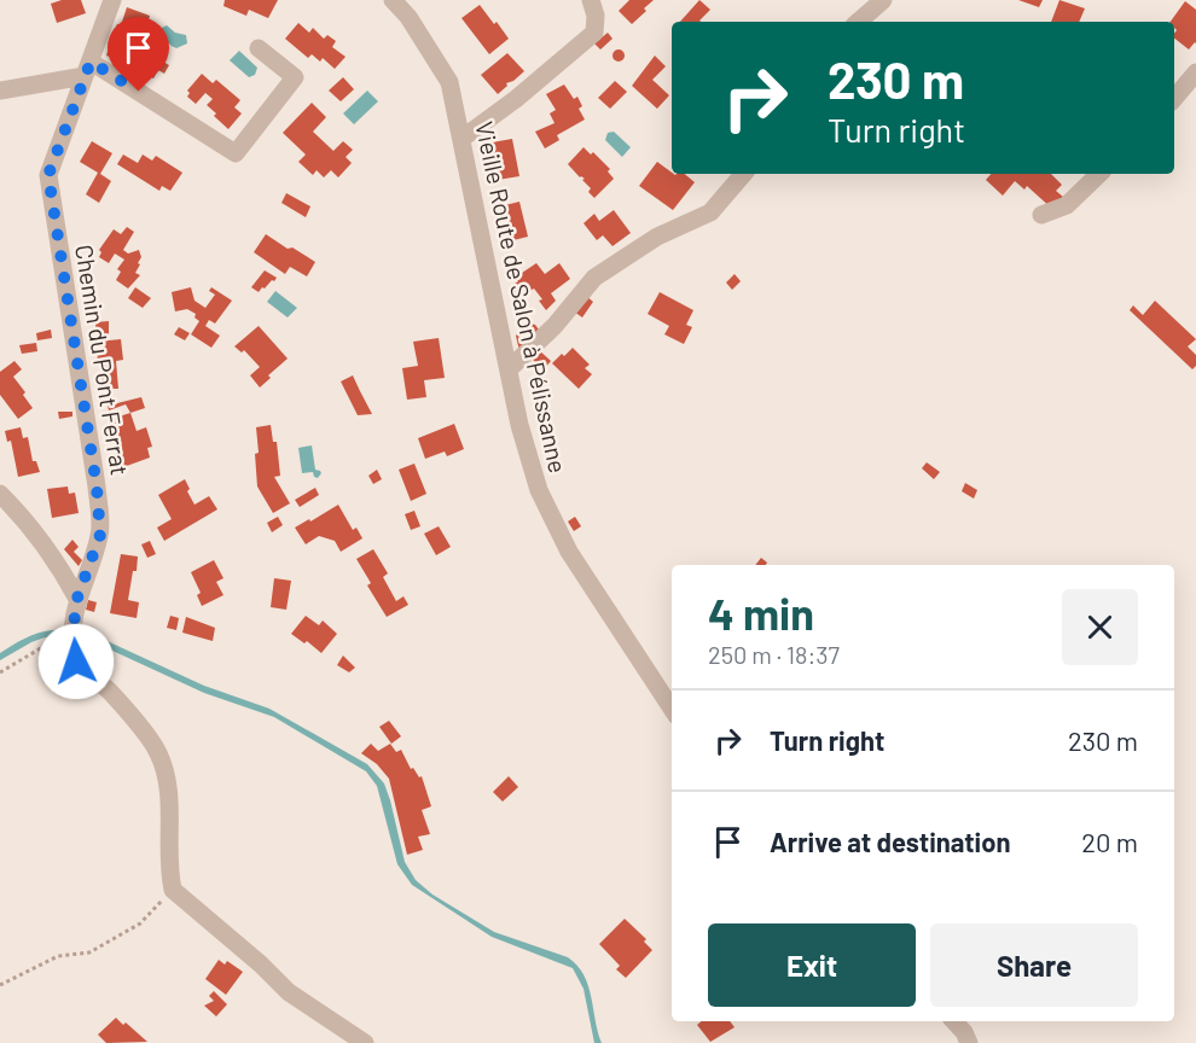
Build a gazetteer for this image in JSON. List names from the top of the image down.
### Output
{
  "streets": {
    "street": ["Vieille Route de Salon à Pélissanne", "Chemin du Pont Ferrat"]
  },
  "page": {
    "turn": ["230 m", "Turn right"],
    "heading": ["4 min", "250 m · 18:37"],
    "list": [
      {
        "name": "Turn right",
        "value": "230 m"
      },
      {
        "name": "Arrive at destination",
        "value": "20 m"
      }
    ],
    "buttons": ["Exit", "Share"]
  }
}
